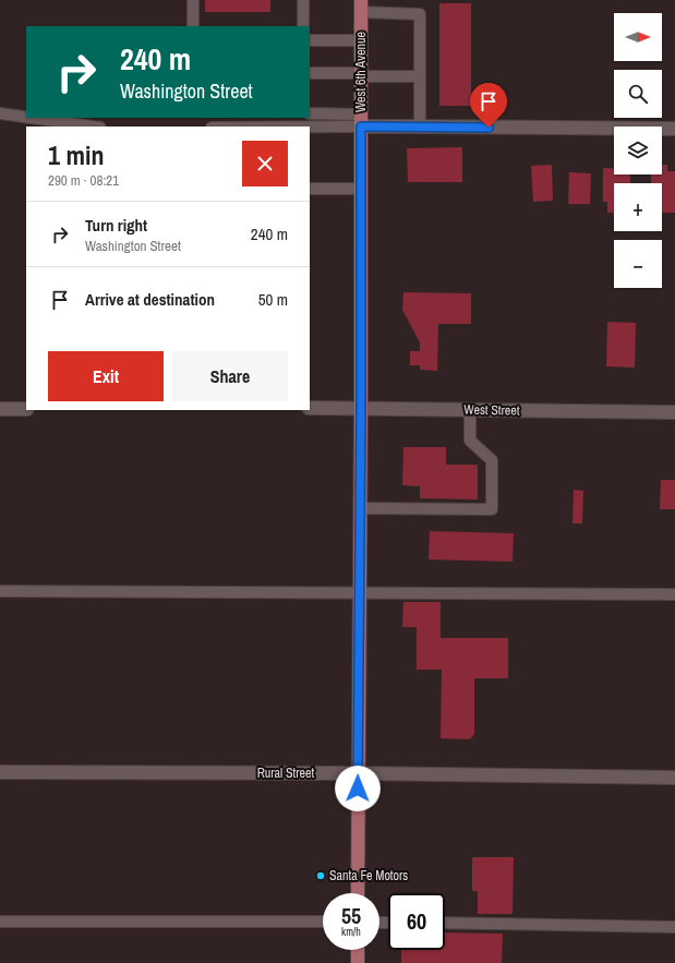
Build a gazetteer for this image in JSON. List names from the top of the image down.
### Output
{
  "streets": {
    "main road": ["West 6th Avenue"],
    "street": ["West Street", "Rural Street"]
  },
  "crossings": [
    ["West 6th Avenue", "West Street"],
    ["West 6th Avenue", "Rural Street"]
  ],
  "places": ["Santa Fe Motors"],
  "north": "right",
  "page": {
    "map_buttons": ["+", "−"],
    "turn": ["240 m", "Washington Street"],
    "heading": ["1 min", "290 m · 08:21"],
    "list": [
      {
        "name": "Turn right",
        "note": "Washington Street",
        "value": "240 m"
      },
      {
        "name": "Arrive at destination",
        "value": "50 m"
      }
    ],
    "buttons": ["Exit", "Share"],
    "speed": "55 km/h",
    "limit": "60"
  }
}
